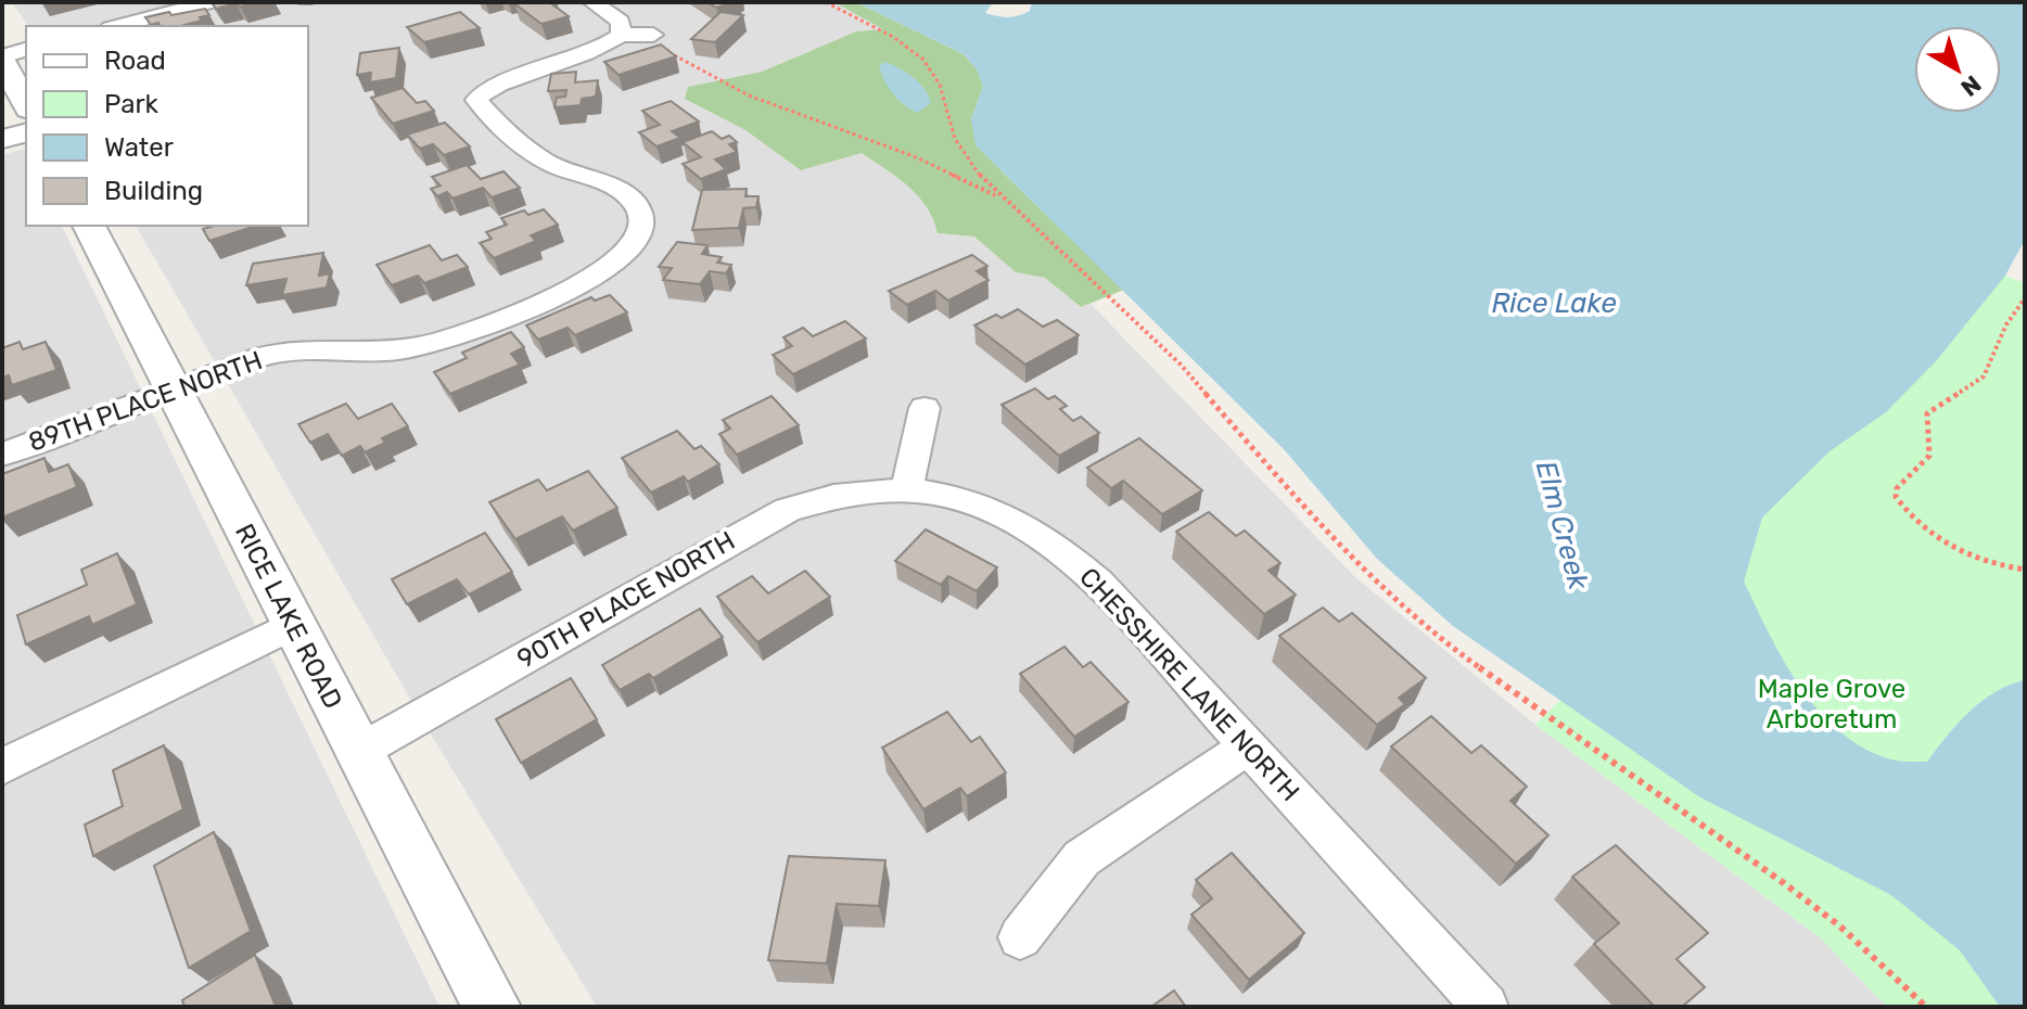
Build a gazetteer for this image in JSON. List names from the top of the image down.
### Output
{
  "streets": {
    "street": [
      "89TH PLACE NORTH",
      "90TH PLACE NORTH",
      "RICE LAKE ROAD",
      "CHESSHIRE LANE NORTH"
    ]
  },
  "crossings": [
    ["89TH PLACE NORTH", "RICE LAKE ROAD"],
    ["90TH PLACE NORTH", "RICE LAKE ROAD"],
    ["90TH PLACE NORTH", "CHESSHIRE LANE NORTH"]
  ],
  "water": ["Rice Lake", "Elm Creek"],
  "parks": ["Maple Grove Arboretum"],
  "legend": [
    "Road",
    "Park",
    "Water",
    "Building"
  ],
  "north": "bottom right"
}
